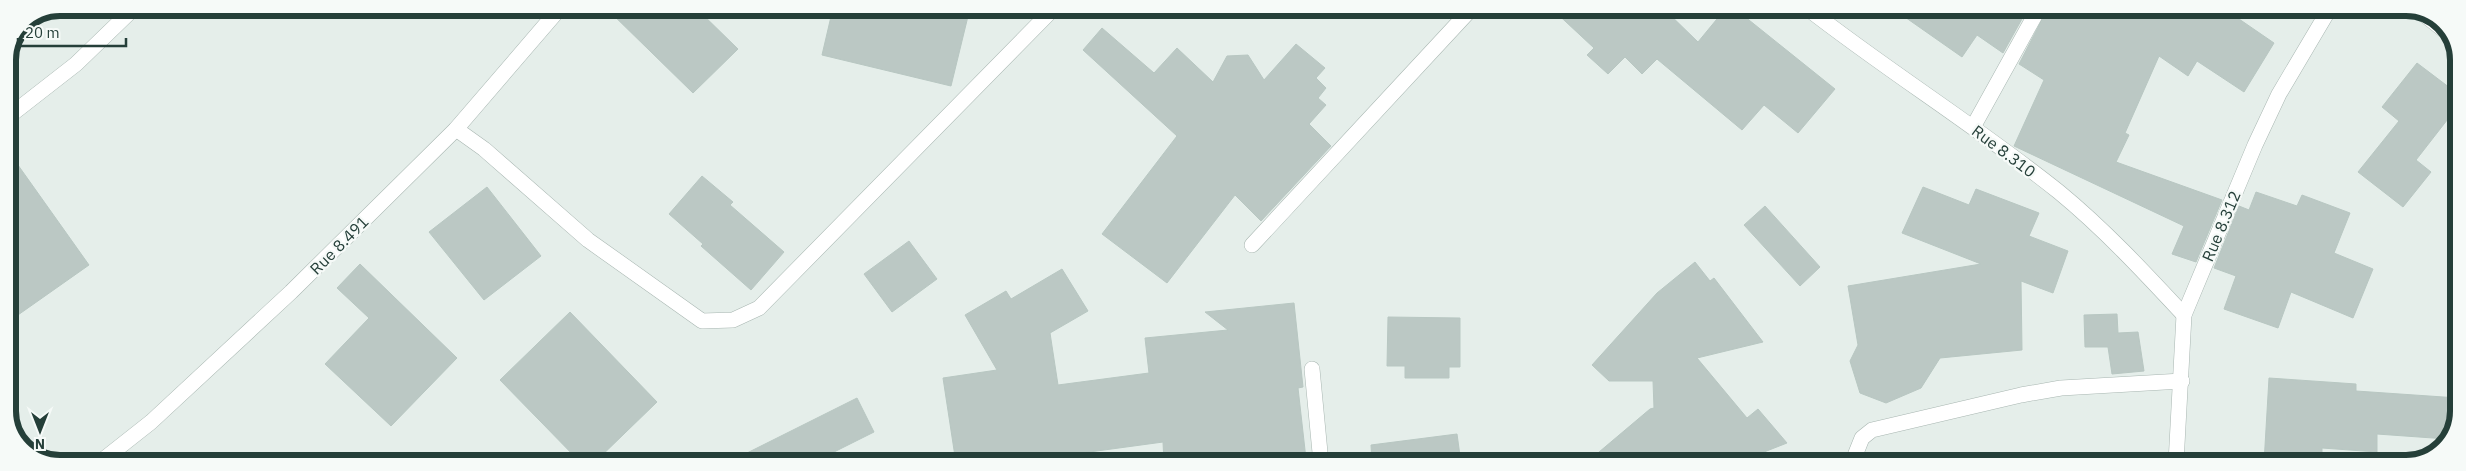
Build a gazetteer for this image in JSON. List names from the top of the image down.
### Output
{
  "streets": {
    "street": ["Rue 8.310", "Rue 8.312", "Rue 8.491"]
  },
  "crossings": [
    ["Rue 8.310", "Rue 8.312"]
  ],
  "scale_bar": "20 m",
  "north": "bottom"
}
